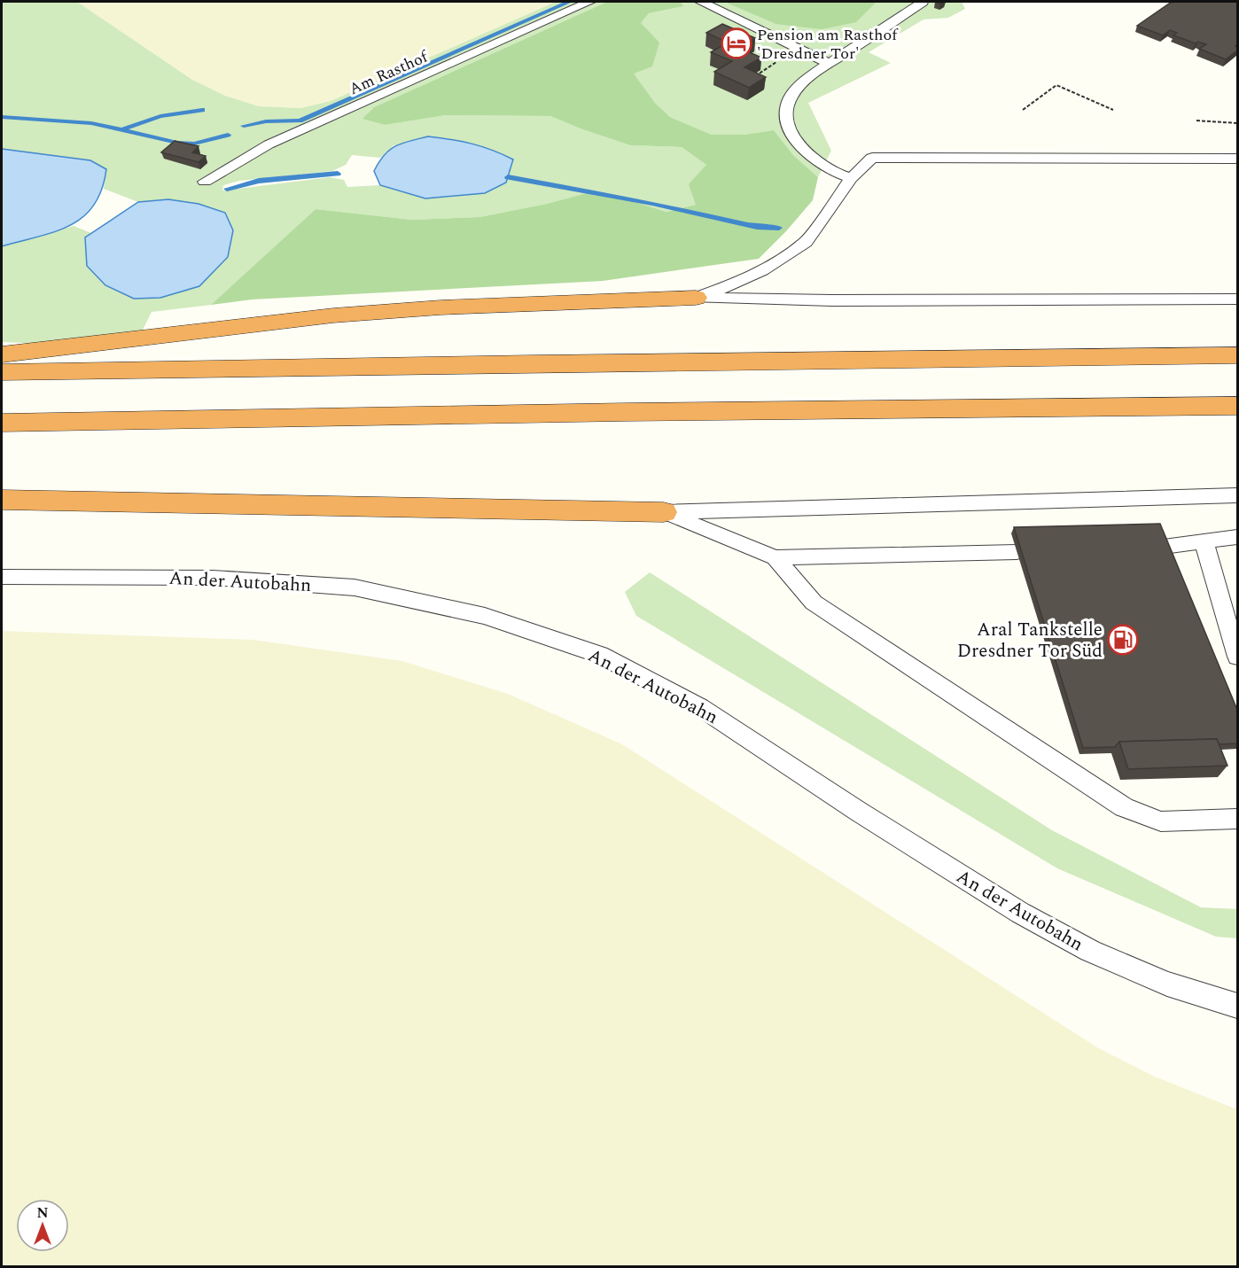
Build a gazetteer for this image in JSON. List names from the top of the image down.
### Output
{
  "streets": {
    "lane": ["Am Rasthof", "An der Autobahn"]
  },
  "places": {
    "hotel": ["Pension am Rasthof 'Dresdner Tor'"],
    "fuel station": ["Aral Tankstelle Dresdner Tor Süd"]
  },
  "north": "top"
}
